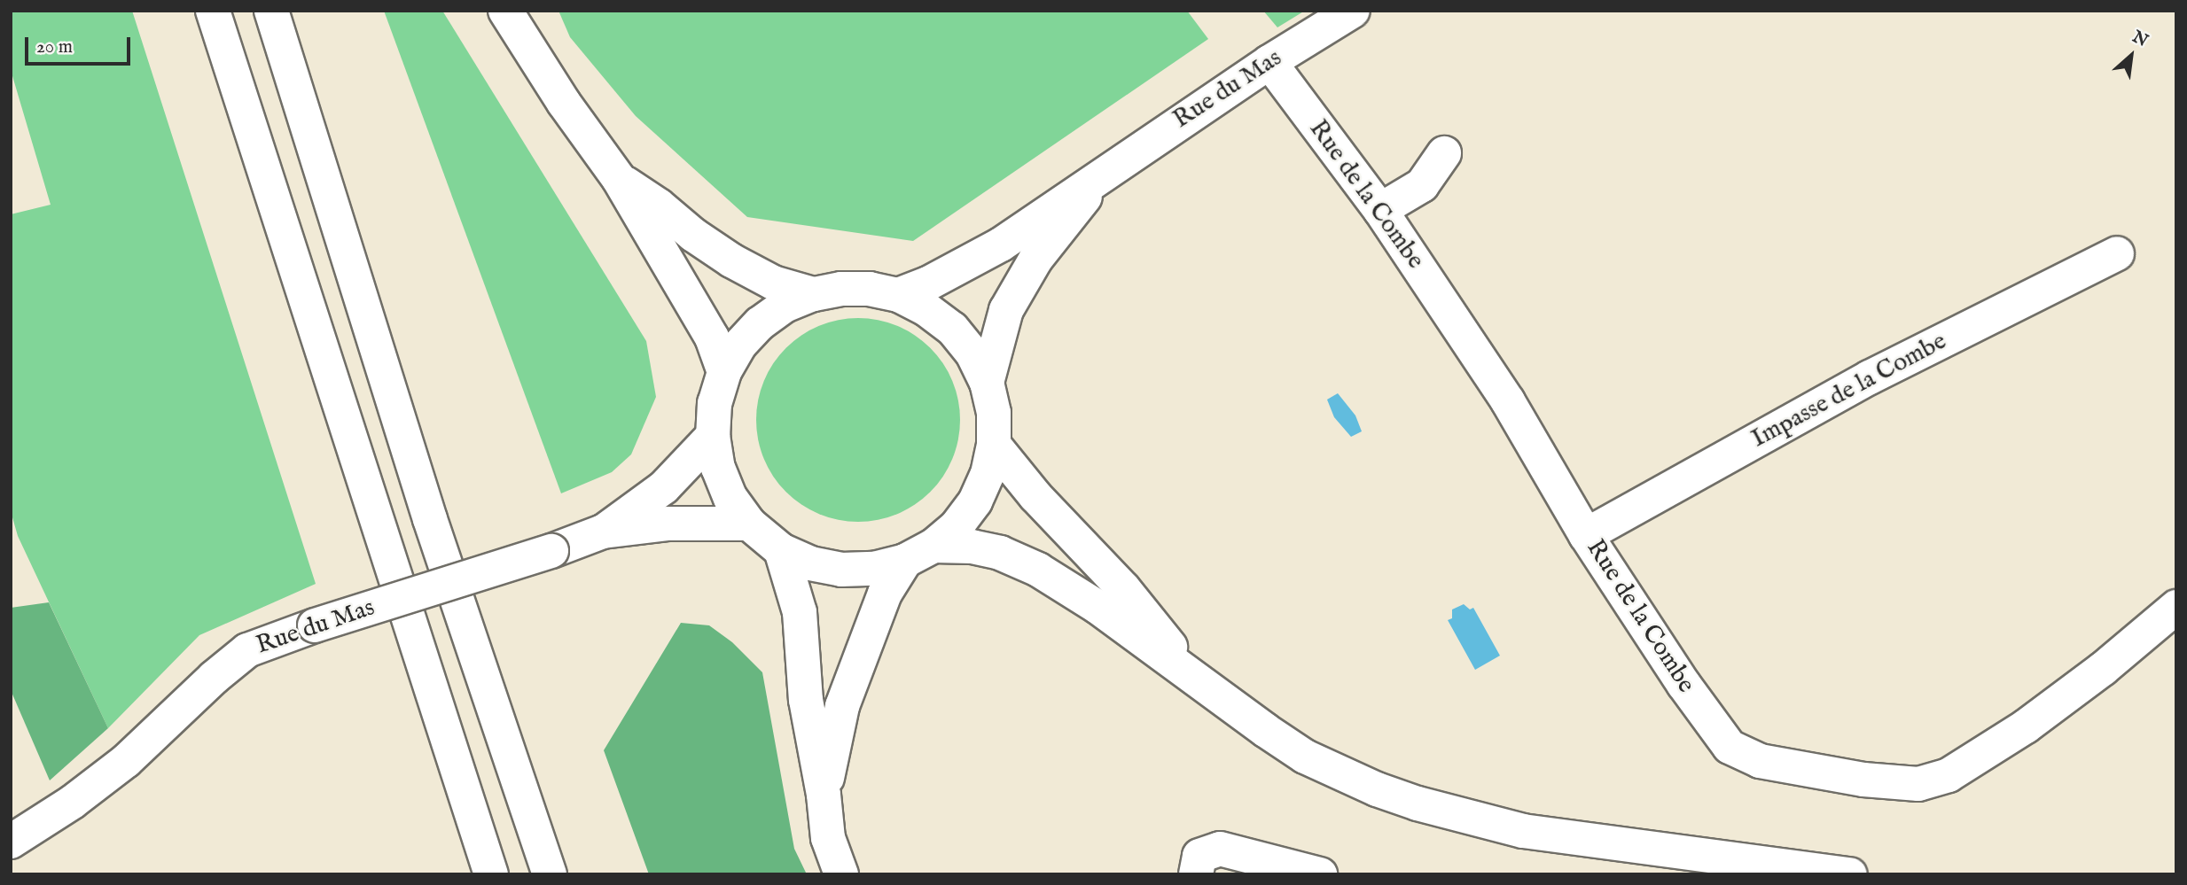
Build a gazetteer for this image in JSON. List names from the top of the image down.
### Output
{
  "streets": {
    "main road": ["Rue du Mas", "Rue de la Combe", "Impasse de la Combe"]
  },
  "crossings": [
    ["Rue du Mas", "Rue de la Combe"],
    ["Rue de la Combe", "Impasse de la Combe"]
  ],
  "scale_bar": "20 m",
  "north": "top right"
}
